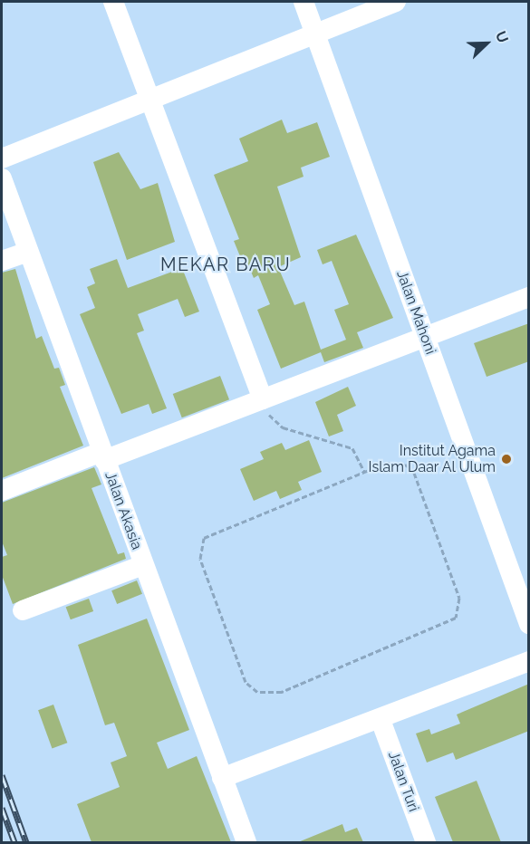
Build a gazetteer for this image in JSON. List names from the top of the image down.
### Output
{
  "streets": {
    "street": ["Jalan Mahoni", "Jalan Akasia", "Jalan Turi"]
  },
  "districts": ["MEKAR BARU"],
  "places": ["Institut Agama Islam Daar Al Ulum"],
  "north": "top right"
}
